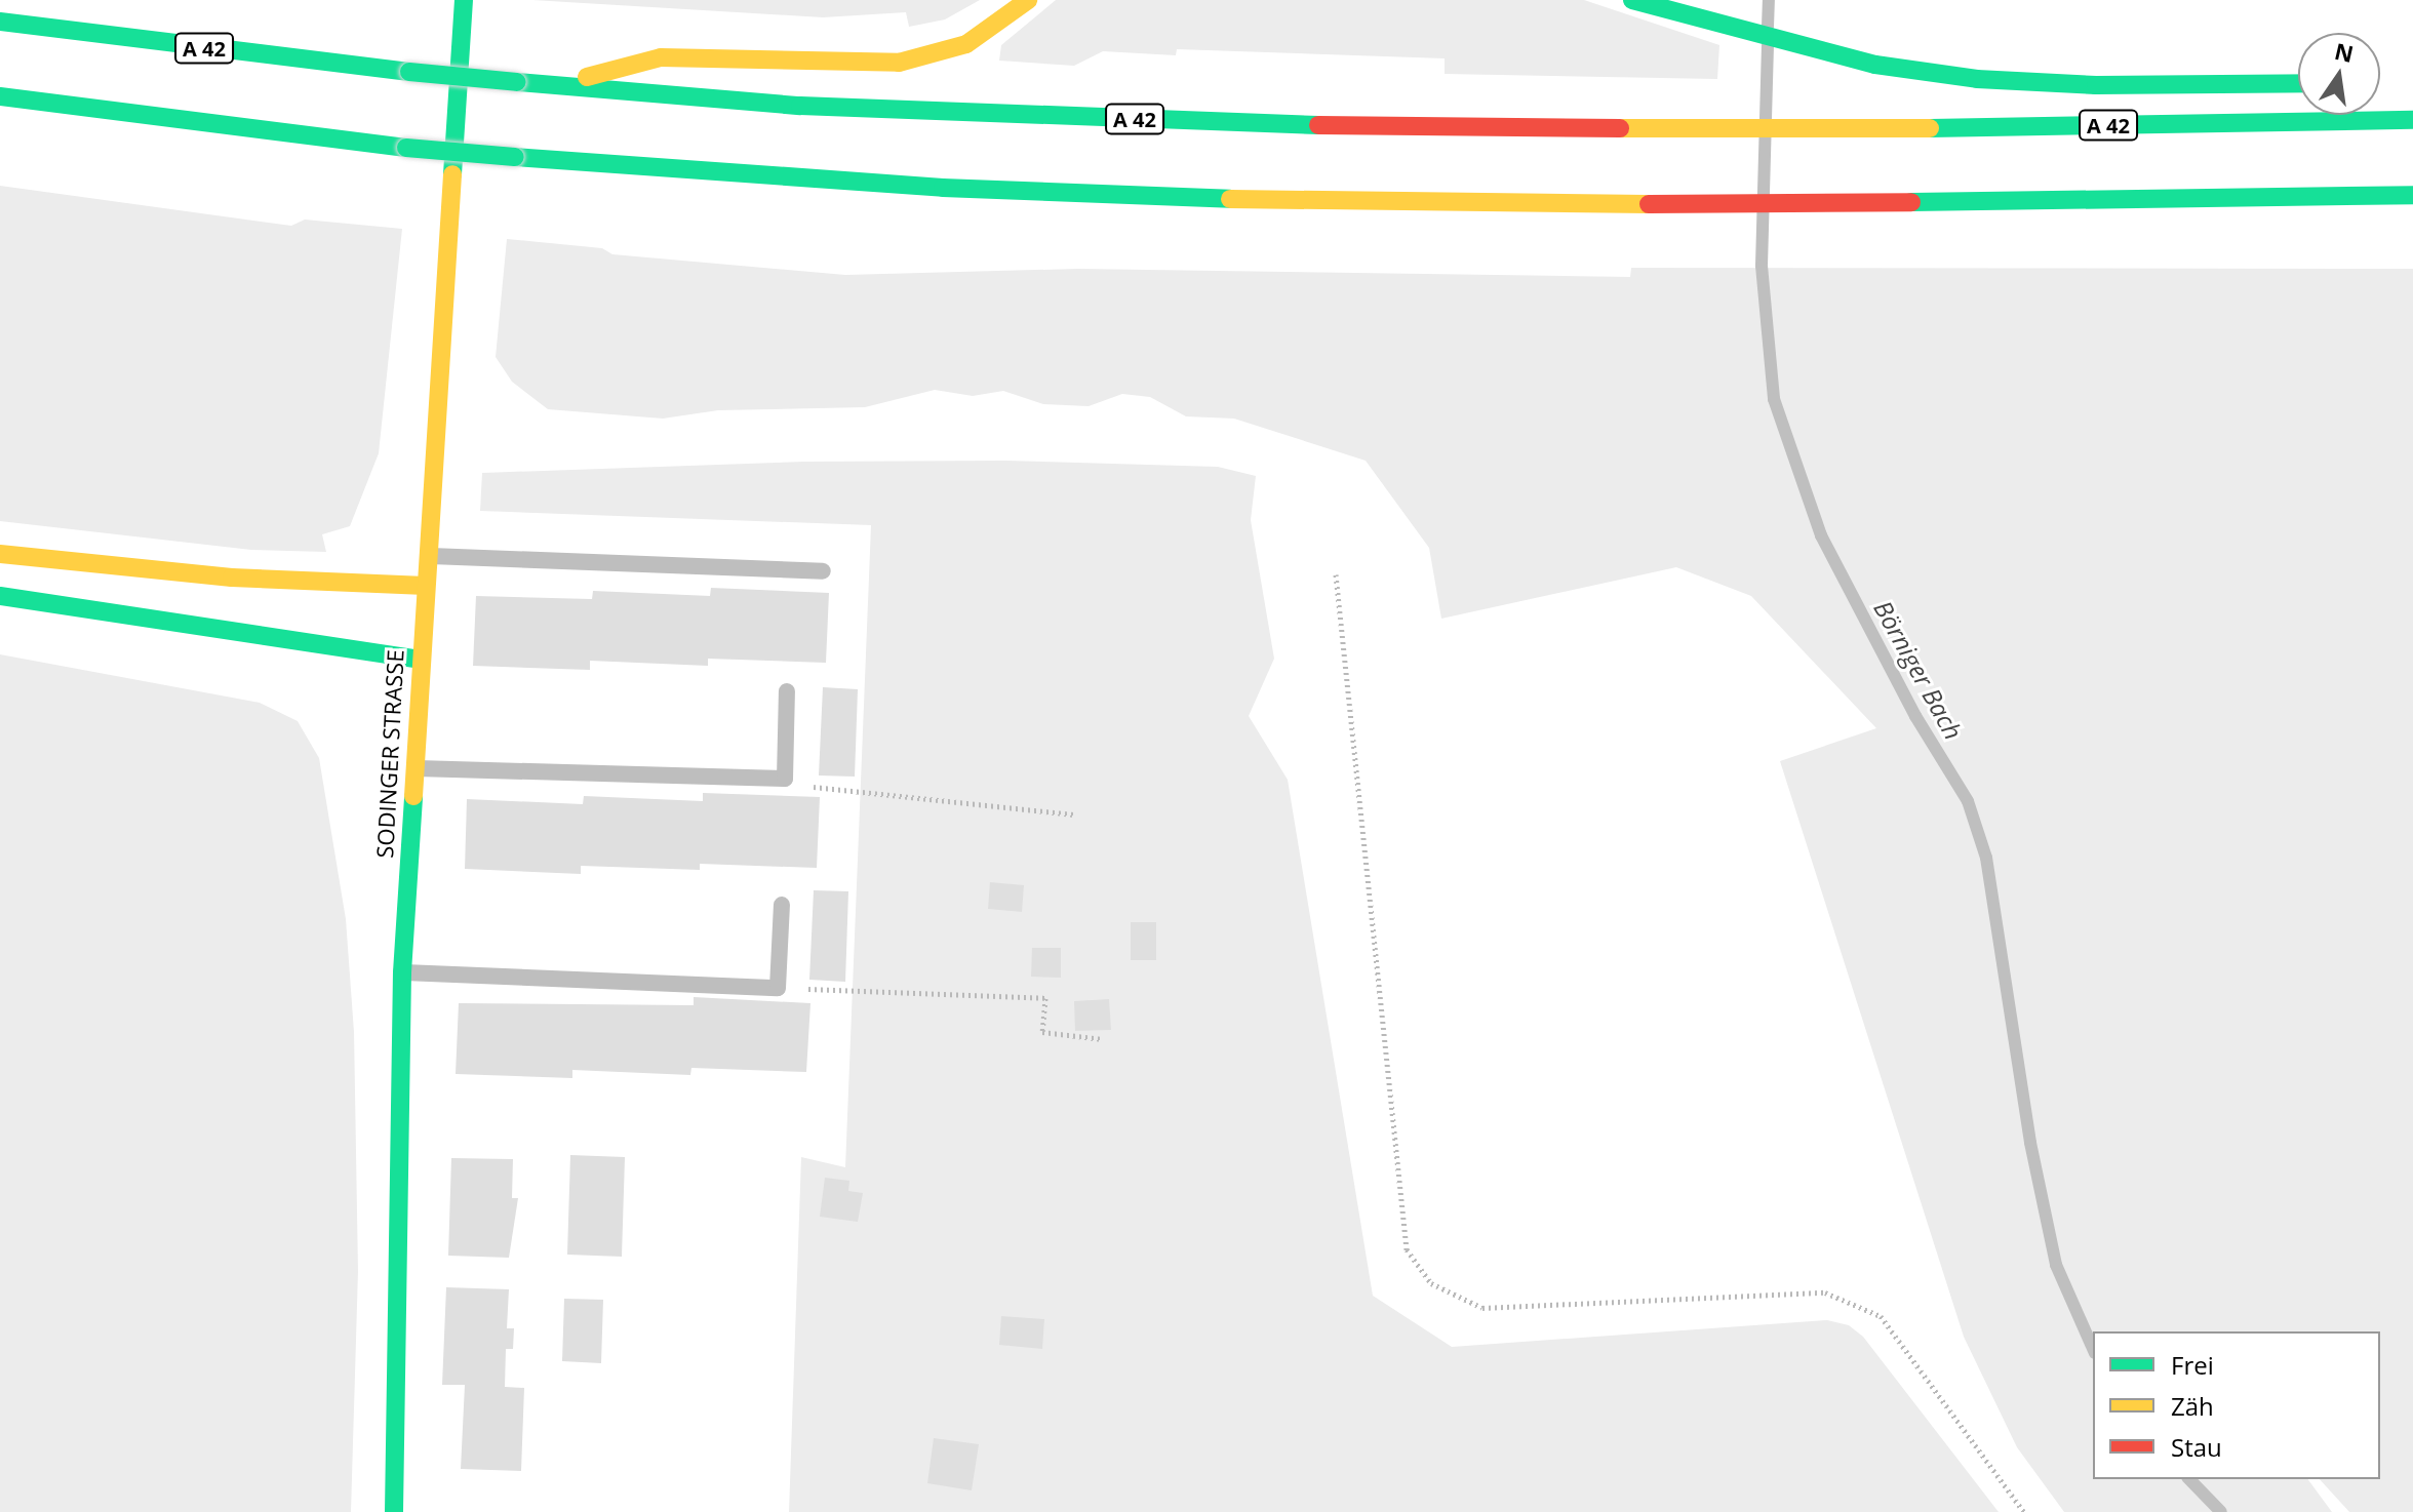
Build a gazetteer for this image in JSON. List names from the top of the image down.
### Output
{
  "streets": {
    "main road": ["A 42", "SODINGER STRASSE"]
  },
  "water": ["Börniger Bach"],
  "legend": ["Frei", "Zäh", "Stau"],
  "north": "top"
}
